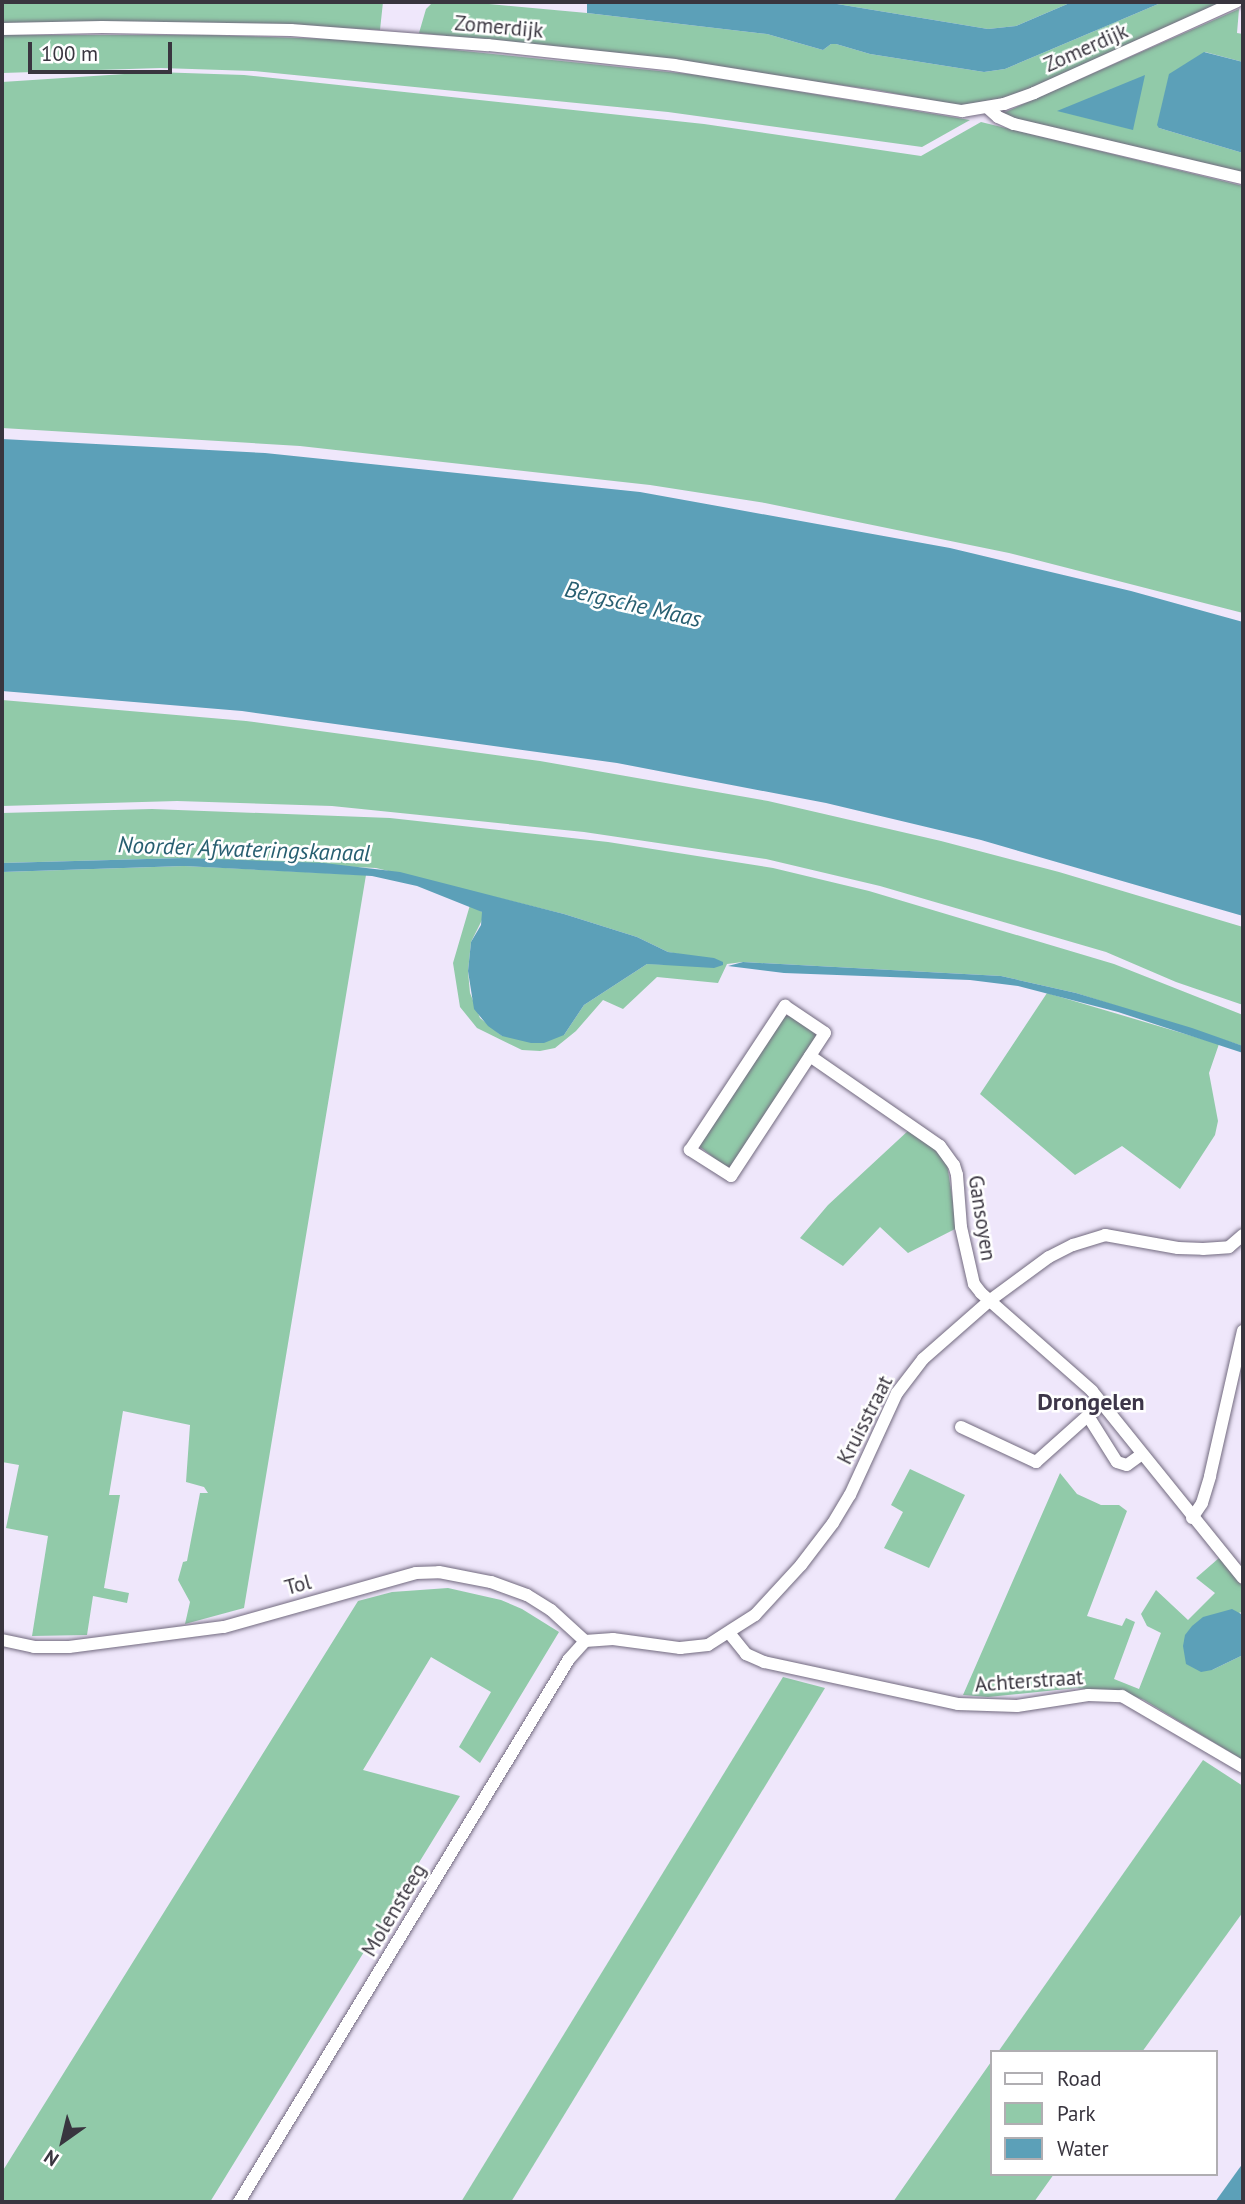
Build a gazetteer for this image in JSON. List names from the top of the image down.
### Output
{
  "streets": {
    "street": [
      "Zomerdijk",
      "Gansoyen",
      "Kruisstraat",
      "Tol",
      "Achterstraat",
      "Molensteeg"
    ]
  },
  "crossings": [
    ["Gansoyen", "Kruisstraat"],
    ["Kruisstraat", "Tol"],
    ["Kruisstraat", "Achterstraat"],
    ["Kruisstraat", "Molensteeg"],
    ["Tol", "Molensteeg"]
  ],
  "districts": ["Drongelen"],
  "water": ["Bergsche Maas", "Noorder Afwateringskanaal"],
  "legend": ["Road", "Park", "Water"],
  "scale_bar": "100 m",
  "north": "bottom left"
}
